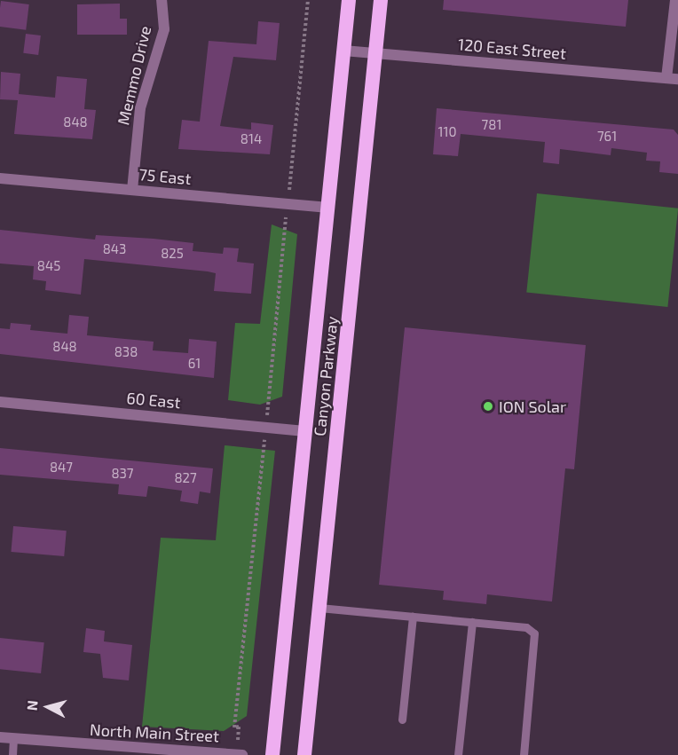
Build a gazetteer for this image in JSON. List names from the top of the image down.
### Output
{
  "streets": {
    "highway": ["Canyon Parkway"],
    "street": [
      "120 East Street",
      "Memmo Drive",
      "75 East",
      "60 East",
      "North Main Street"
    ]
  },
  "crossings": [
    ["120 East Street", "Canyon Parkway"],
    ["Memmo Drive", "75 East"],
    ["75 East", "Canyon Parkway"],
    ["Canyon Parkway", "60 East"]
  ],
  "places": ["ION Solar"],
  "house_numbers": [
    "848",
    "781",
    "110",
    "761",
    "814",
    "843",
    "825",
    "845",
    "848",
    "838",
    "61",
    "847",
    "837",
    "827"
  ],
  "north": "left"
}
